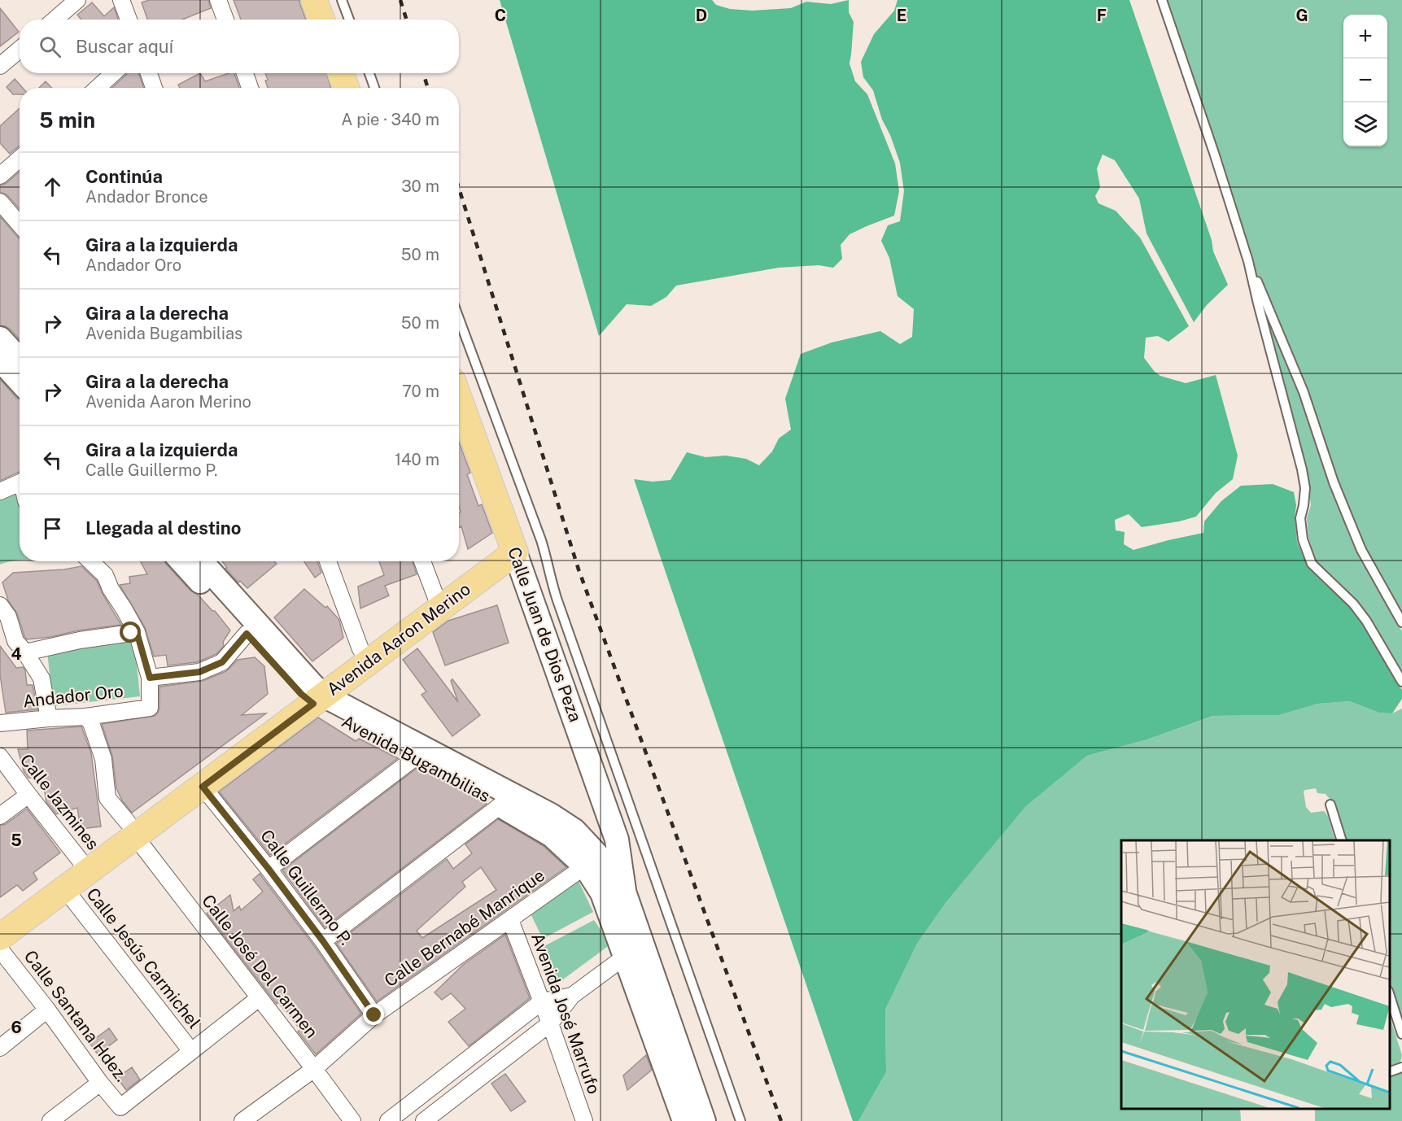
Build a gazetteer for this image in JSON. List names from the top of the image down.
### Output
{
  "streets": {
    "main road": ["Calle Juan de Dios Peza", "Avenida Aaron Merino", "Avenida Bugambilias"],
    "street": [
      "Andador Oro",
      "Calle Jazmines",
      "Calle Guillermo P.",
      "Calle Bernabé Manrique",
      "Calle Jesús Carmichel",
      "Calle José Del Carmen",
      "Avenida José Marrufo",
      "Calle Santana Hdez."
    ]
  },
  "crossings": [
    ["Calle Juan de Dios Peza", "Avenida Aaron Merino"],
    ["Calle Juan de Dios Peza", "Avenida Bugambilias"],
    ["Calle Juan de Dios Peza", "Calle Bernabé Manrique"],
    ["Avenida Aaron Merino", "Avenida Bugambilias"],
    ["Avenida Aaron Merino", "Calle Jazmines"],
    ["Avenida Aaron Merino", "Calle Guillermo P."],
    ["Avenida Aaron Merino", "Calle Jesús Carmichel"],
    ["Avenida Aaron Merino", "Calle José Del Carmen"],
    ["Andador Oro", "Calle José Del Carmen"],
    ["Avenida Bugambilias", "Calle Bernabé Manrique"],
    ["Calle Guillermo P.", "Calle Bernabé Manrique"],
    ["Calle Bernabé Manrique", "Calle José Del Carmen"],
    ["Calle Bernabé Manrique", "Avenida José Marrufo"],
    ["Calle Jesús Carmichel", "Calle Santana Hdez."]
  ],
  "page": {
    "map_buttons": ["+", "−"],
    "search": "Buscar aquí",
    "heading": ["5 min", "A pie · 340 m"],
    "list": [
      ["Continúa", "Andador Bronce", "30 m"],
      ["Gira a la izquierda", "Andador Oro", "50 m"],
      ["Gira a la derecha", "Avenida Bugambilias", "50 m"],
      ["Gira a la derecha", "Avenida Aaron Merino", "70 m"],
      ["Gira a la izquierda", "Calle Guillermo P.", "140 m"],
      "Llegada al destino"
    ]
  },
  "grid": {
    "columns": [
      "C",
      "D",
      "E",
      "F",
      "G"
    ],
    "rows": ["4", "5", "6"]
  }
}
